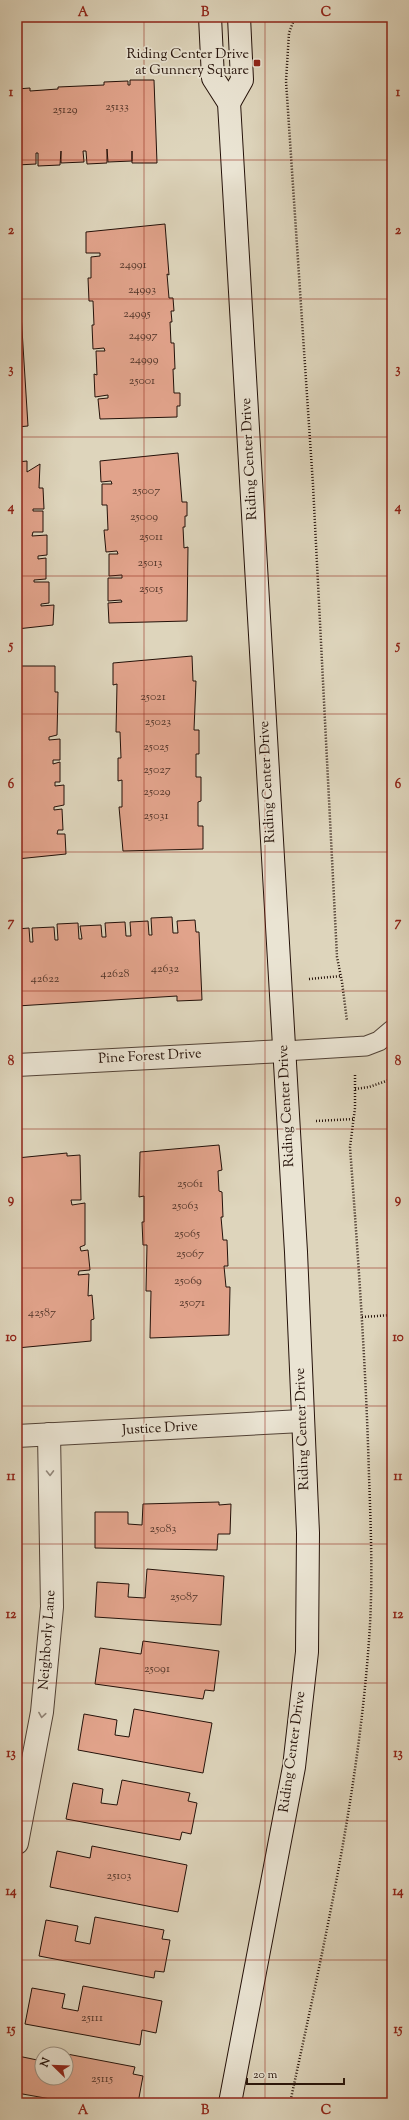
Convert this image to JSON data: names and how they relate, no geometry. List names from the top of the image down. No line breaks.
{"streets":{"street":["Riding Center Drive","Pine Forest Drive","Justice Drive","Neighborly Lane"]},"crossings":[["Riding Center Drive","Pine Forest Drive"],["Riding Center Drive","Justice Drive"],["Justice Drive","Neighborly Lane"]],"one_way":["Neighborly Lane"],"places":{"transit":["Riding Center Drive at Gunnery Square"]},"house_numbers":["25133","25129","24991","24993","24995","24997","24999","25001","25007","25009","25011","25013","25015","25021","25023","25025","25027","25029","25031","42632","42628","42622","25061","25063","25065","25067","25069","25071","42587","25083","25087","25091","25103","25111","25115"],"scale_bar":"20 m","north":"top left","grid":{"columns":["A","B","C"],"rows":["1","2","3","4","5","6","7","8","9","10","11","12","13","14","15"]}}
